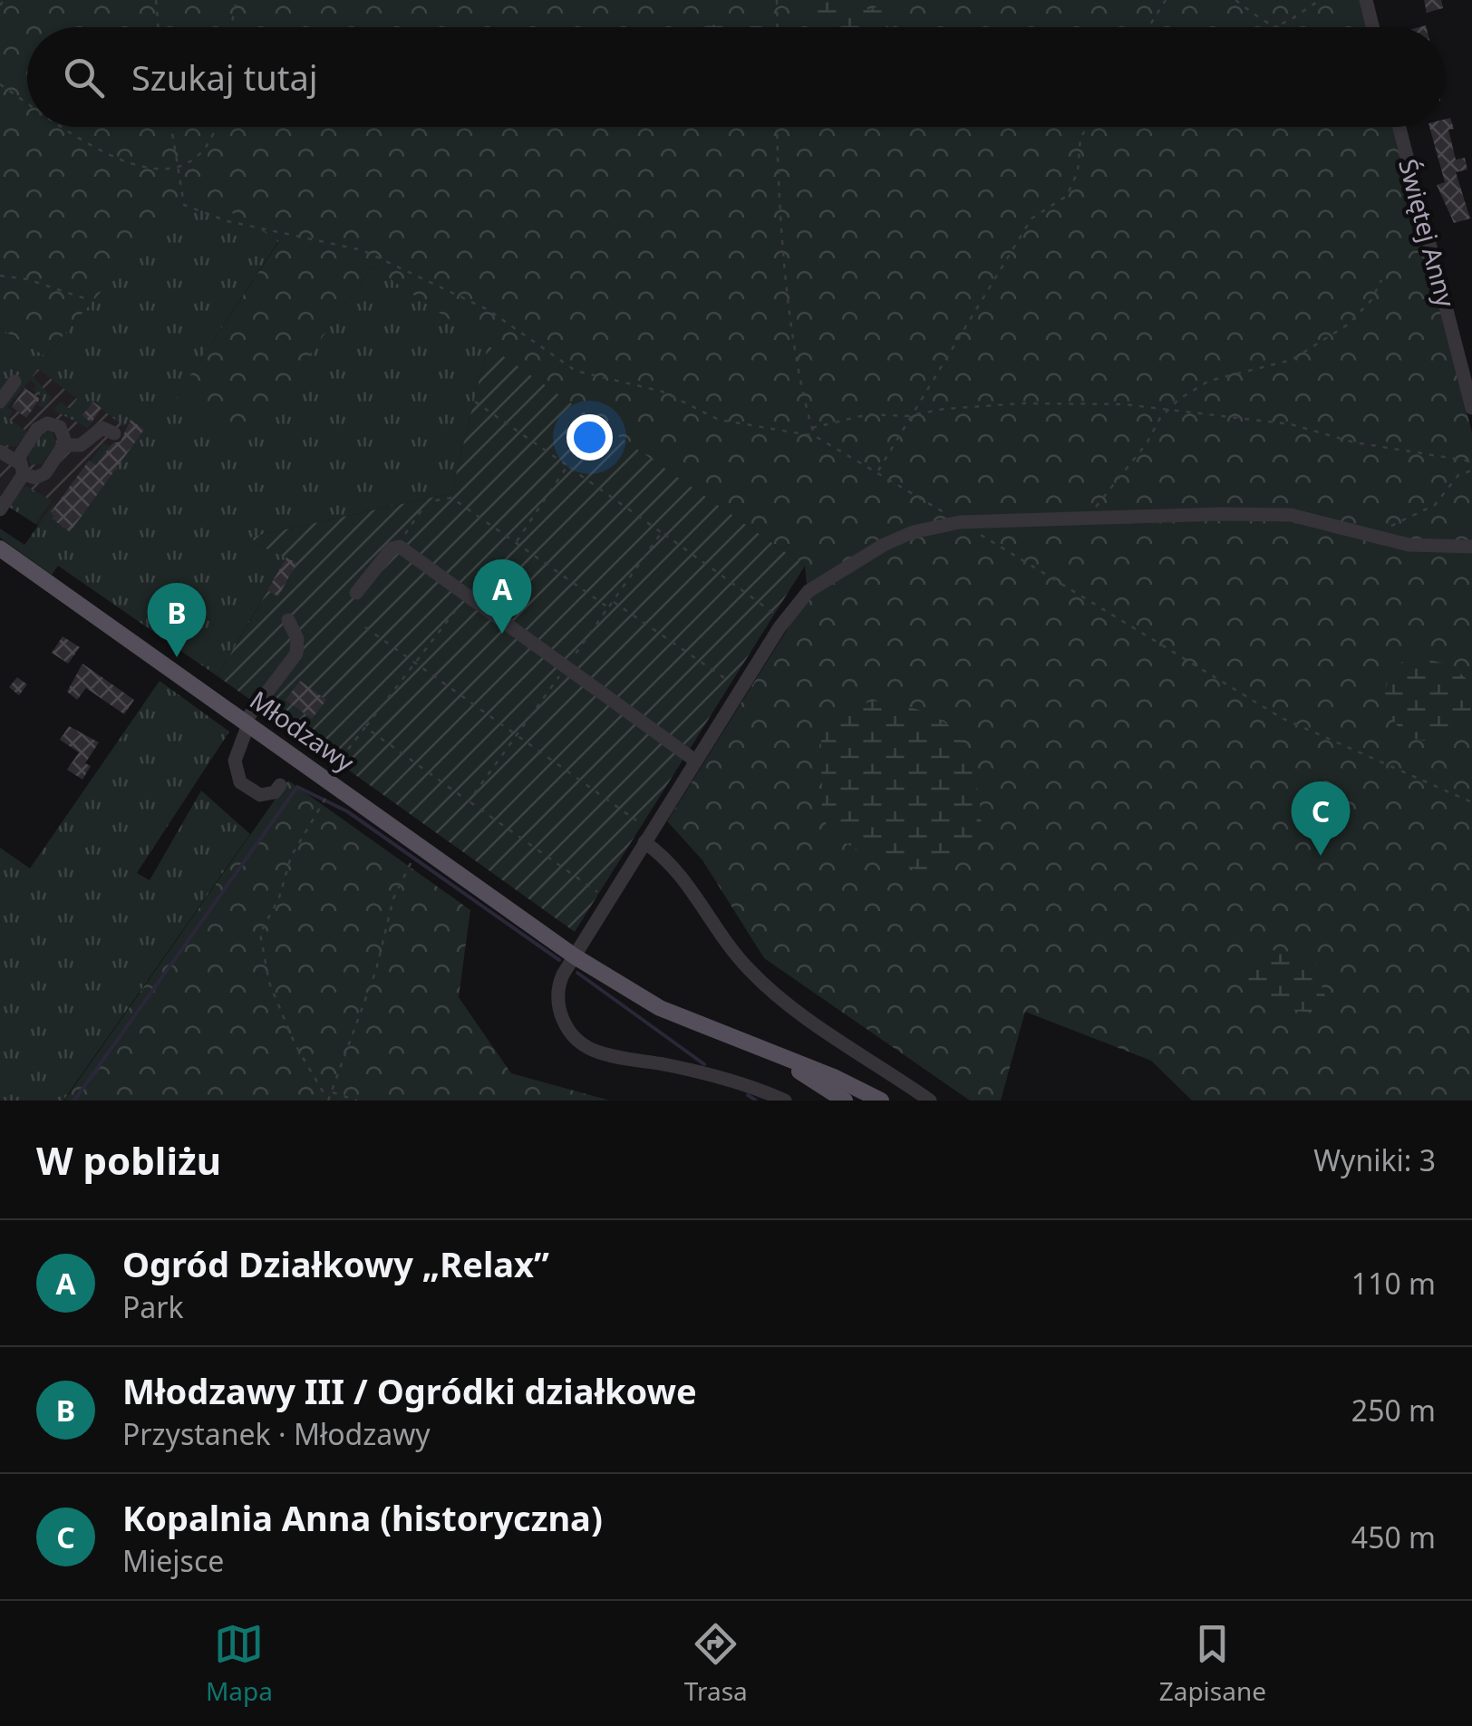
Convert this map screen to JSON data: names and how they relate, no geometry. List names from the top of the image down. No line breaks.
{"streets":{"main road":["Młodzawy"],"street":["Świętej Anny"]},"page":{"search":"Szukaj tutaj","pins":["A","B","C"],"heading":["W pobliżu","Wyniki: 3"],"list":[{"mark":"A","name":"Ogród Działkowy „Relax”","note":"Park","value":"110 m"},{"mark":"B","name":"Młodzawy III / Ogródki działkowe","note":"Przystanek · Młodzawy","value":"250 m"},{"mark":"C","name":"Kopalnia Anna (historyczna)","note":"Miejsce","value":"450 m"}],"nav":["Mapa","Trasa","Zapisane"]}}
